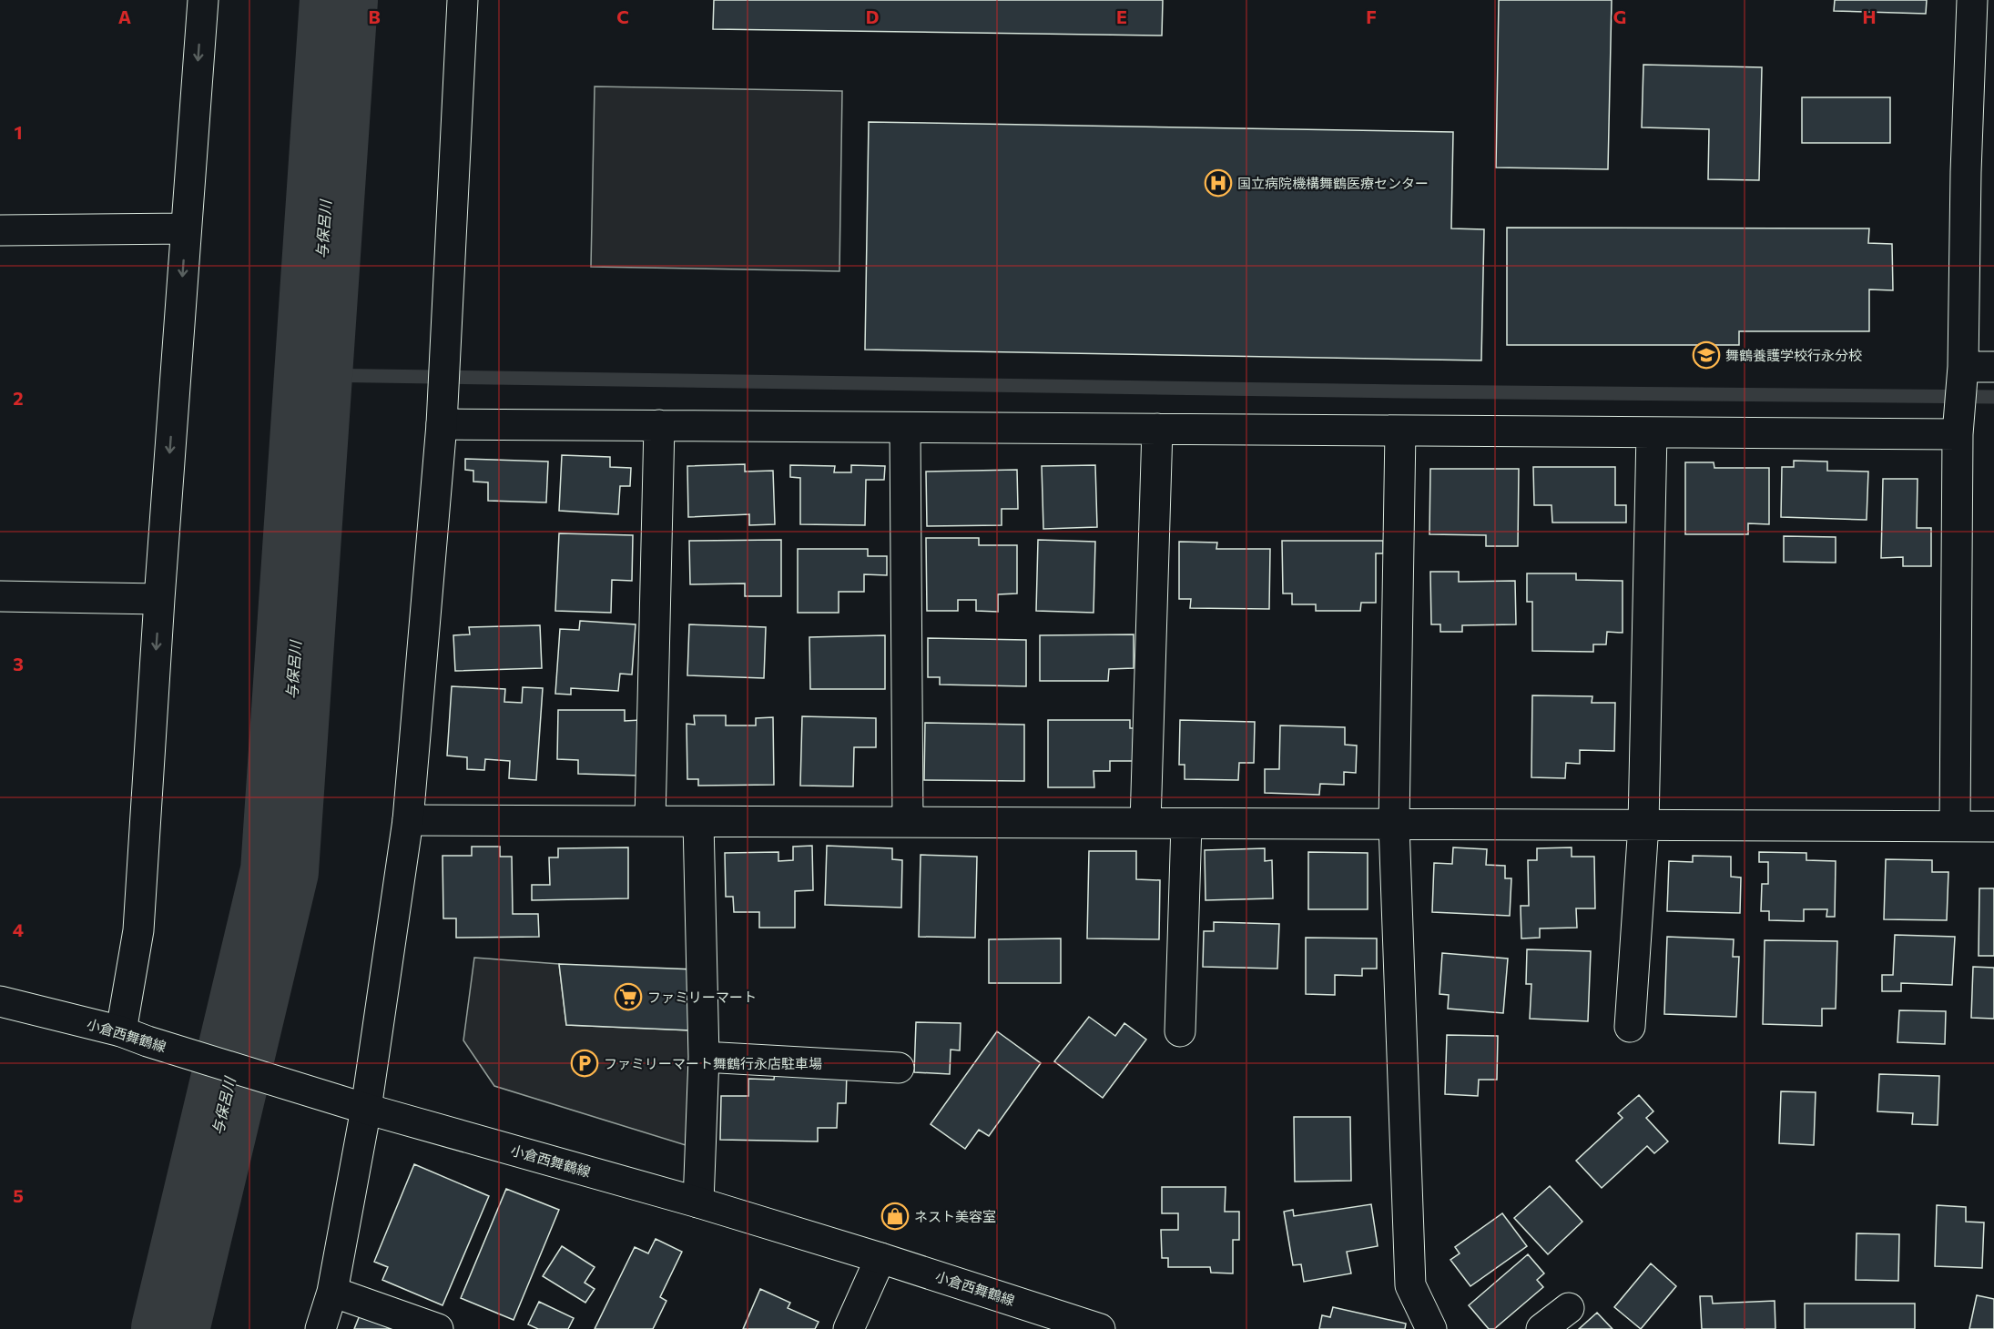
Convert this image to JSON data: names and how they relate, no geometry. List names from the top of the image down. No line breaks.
{"streets":{"street":["小倉西舞鶴線"]},"water":["与保呂川"],"places":{"hospital":["国立病院機構舞鶴医療センター"],"school or university":["舞鶴養護学校行永分校"],"supermarket":["ファミリーマート"],"parking":["ファミリーマート舞鶴行永店駐車場"],"shop":["ネスト美容室"]},"grid":{"columns":["A","B","C","D","E","F","G","H"],"rows":["1","2","3","4","5"]}}
